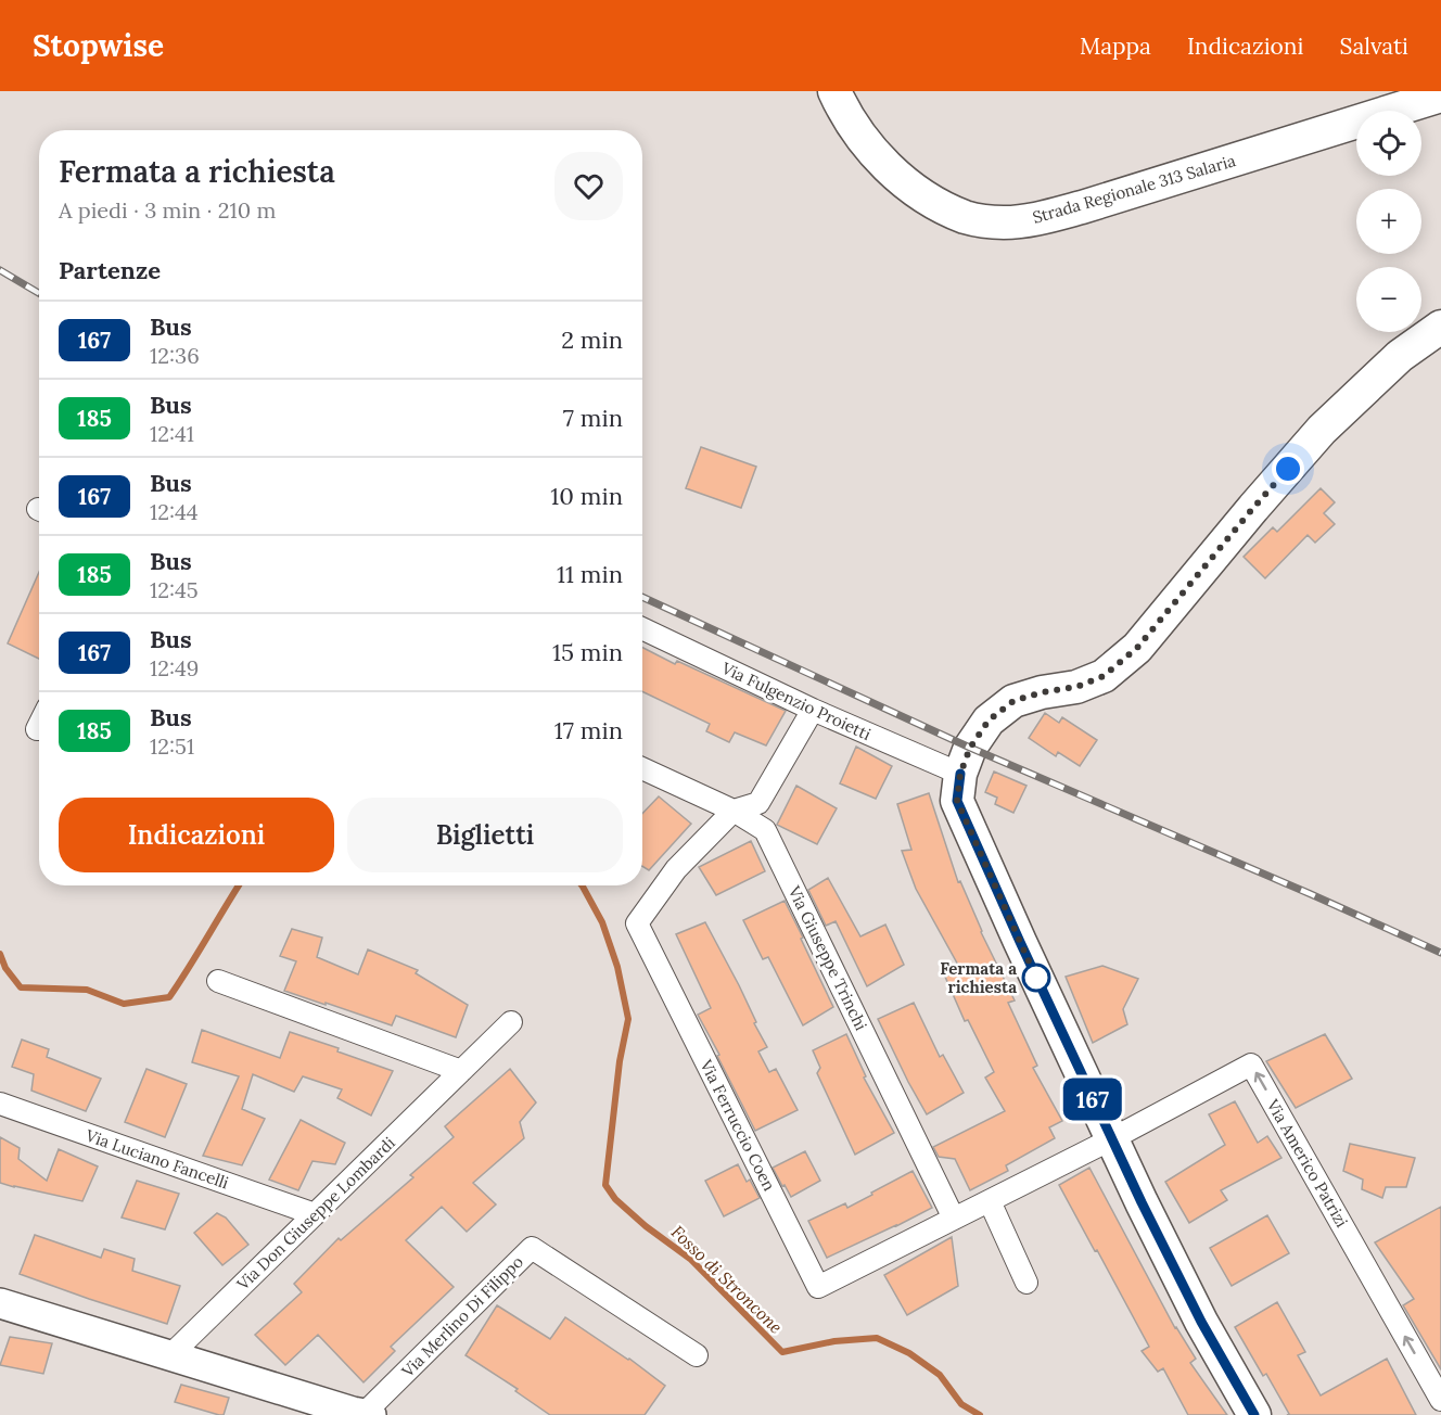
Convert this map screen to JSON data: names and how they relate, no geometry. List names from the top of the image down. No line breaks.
{"streets":{"main road":["Strada Regionale 313 Salaria","Via Merlino Di Filippo"],"street":["Via Fulgenzio Proietti","Via Giuseppe Trinchi","Via Ferruccio Coen","Via Luciano Fancelli","Via Americo Patrizi","Via Don Giuseppe Lombardi"]},"crossings":[["Via Fulgenzio Proietti","Via Ferruccio Coen"],["Via Giuseppe Trinchi","Via Ferruccio Coen"],["Via Ferruccio Coen","Via Americo Patrizi"],["Via Luciano Fancelli","Via Don Giuseppe Lombardi"],["Via Don Giuseppe Lombardi","Via Merlino Di Filippo"]],"water":["Fosso di Stroncone"],"places":["Fermata a richiesta"],"lines":["bus line 167"],"page":{"header":"Stopwise","nav":["Mappa","Indicazioni","Salvati"],"on_map":"167","map_buttons":["+","−"],"heading":[["Fermata a richiesta","A piedi · 3 min · 210 m"],"Partenze"],"list":[{"mark":"167","name":"Bus","note":"12:36","value":"2 min"},{"mark":"185","name":"Bus","note":"12:41","value":"7 min"},{"mark":"167","name":"Bus","note":"12:44","value":"10 min"},{"mark":"185","name":"Bus","note":"12:45","value":"11 min"},{"mark":"167","name":"Bus","note":"12:49","value":"15 min"},{"mark":"185","name":"Bus","note":"12:51","value":"17 min"}],"buttons":["Indicazioni","Biglietti"]}}
